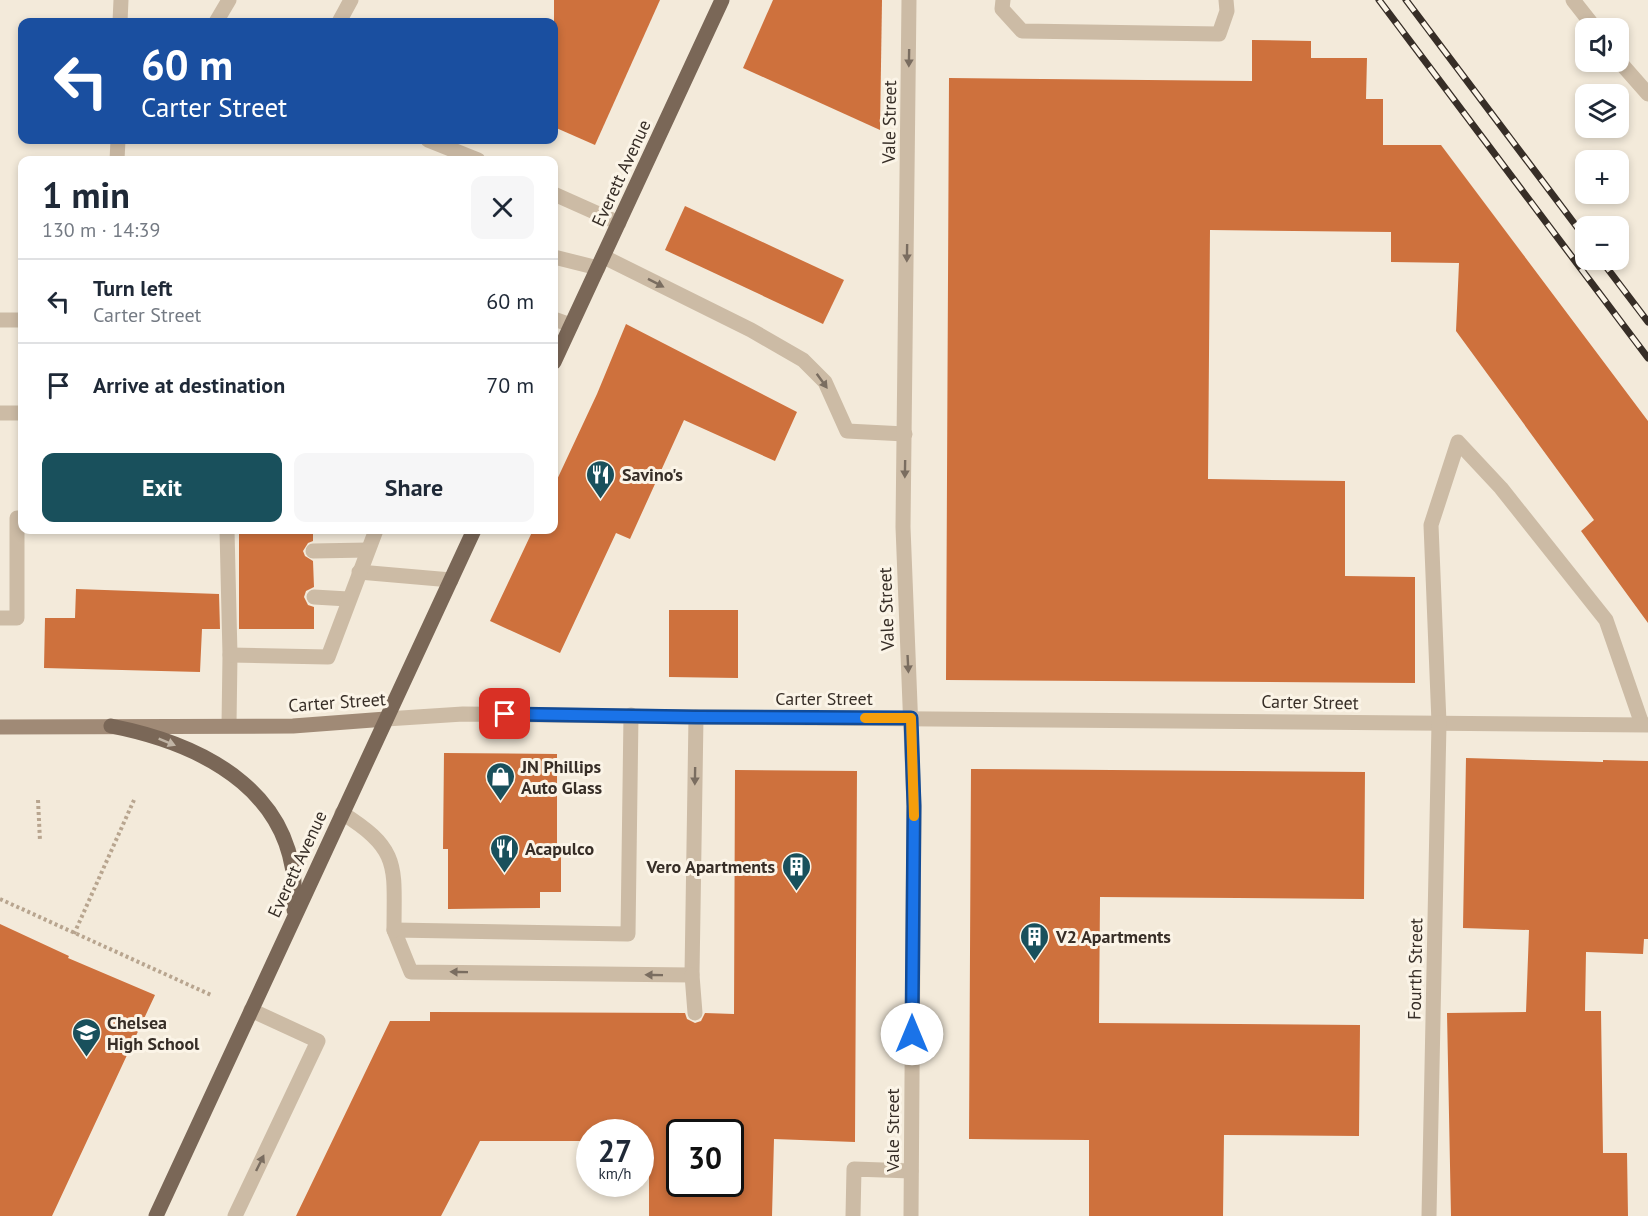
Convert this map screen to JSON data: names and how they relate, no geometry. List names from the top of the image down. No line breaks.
{"streets":{"main road":["Everett Avenue"],"street":["Vale Street","Carter Street","Fourth Street"]},"crossings":[["Vale Street","Carter Street"],["Everett Avenue","Carter Street"],["Carter Street","Fourth Street"]],"one_way":["Vale Street"],"places":{"restaurant":["Savino's","Acapulco"],"shop":["JN Phillips Auto Glass"],"building":["Vero Apartments","V2 Apartments"],"school or university":["Chelsea High School"]},"page":{"map_buttons":["+","−"],"turn":["60 m","Carter Street"],"heading":["1 min","130 m · 14:39"],"list":[{"name":"Turn left","note":"Carter Street","value":"60 m"},{"name":"Arrive at destination","value":"70 m"}],"buttons":["Exit","Share"],"speed":"27 km/h","limit":"30"}}
